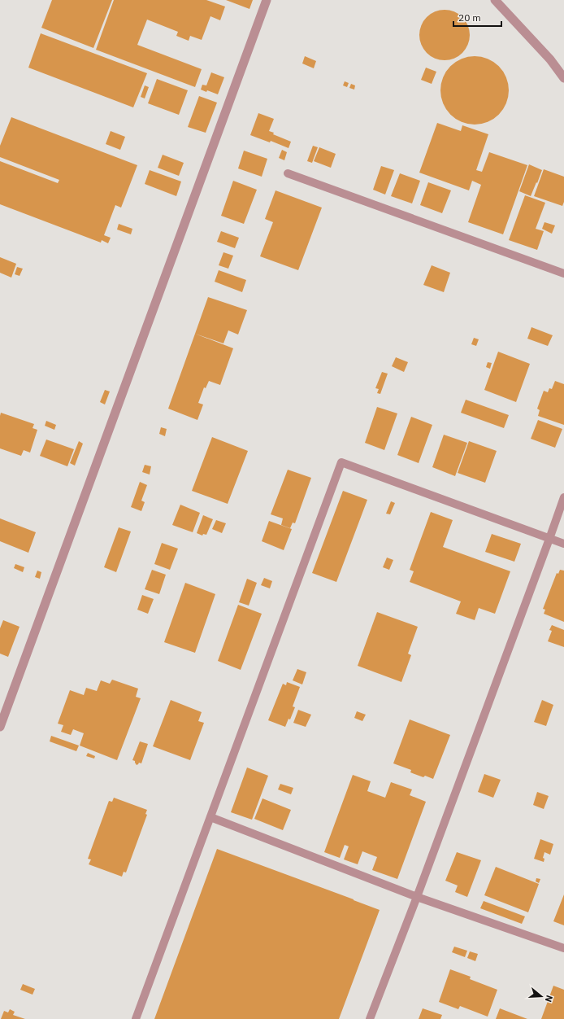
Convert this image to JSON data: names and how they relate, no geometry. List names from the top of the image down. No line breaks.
{"scale_bar":"20 m","north":"right"}
